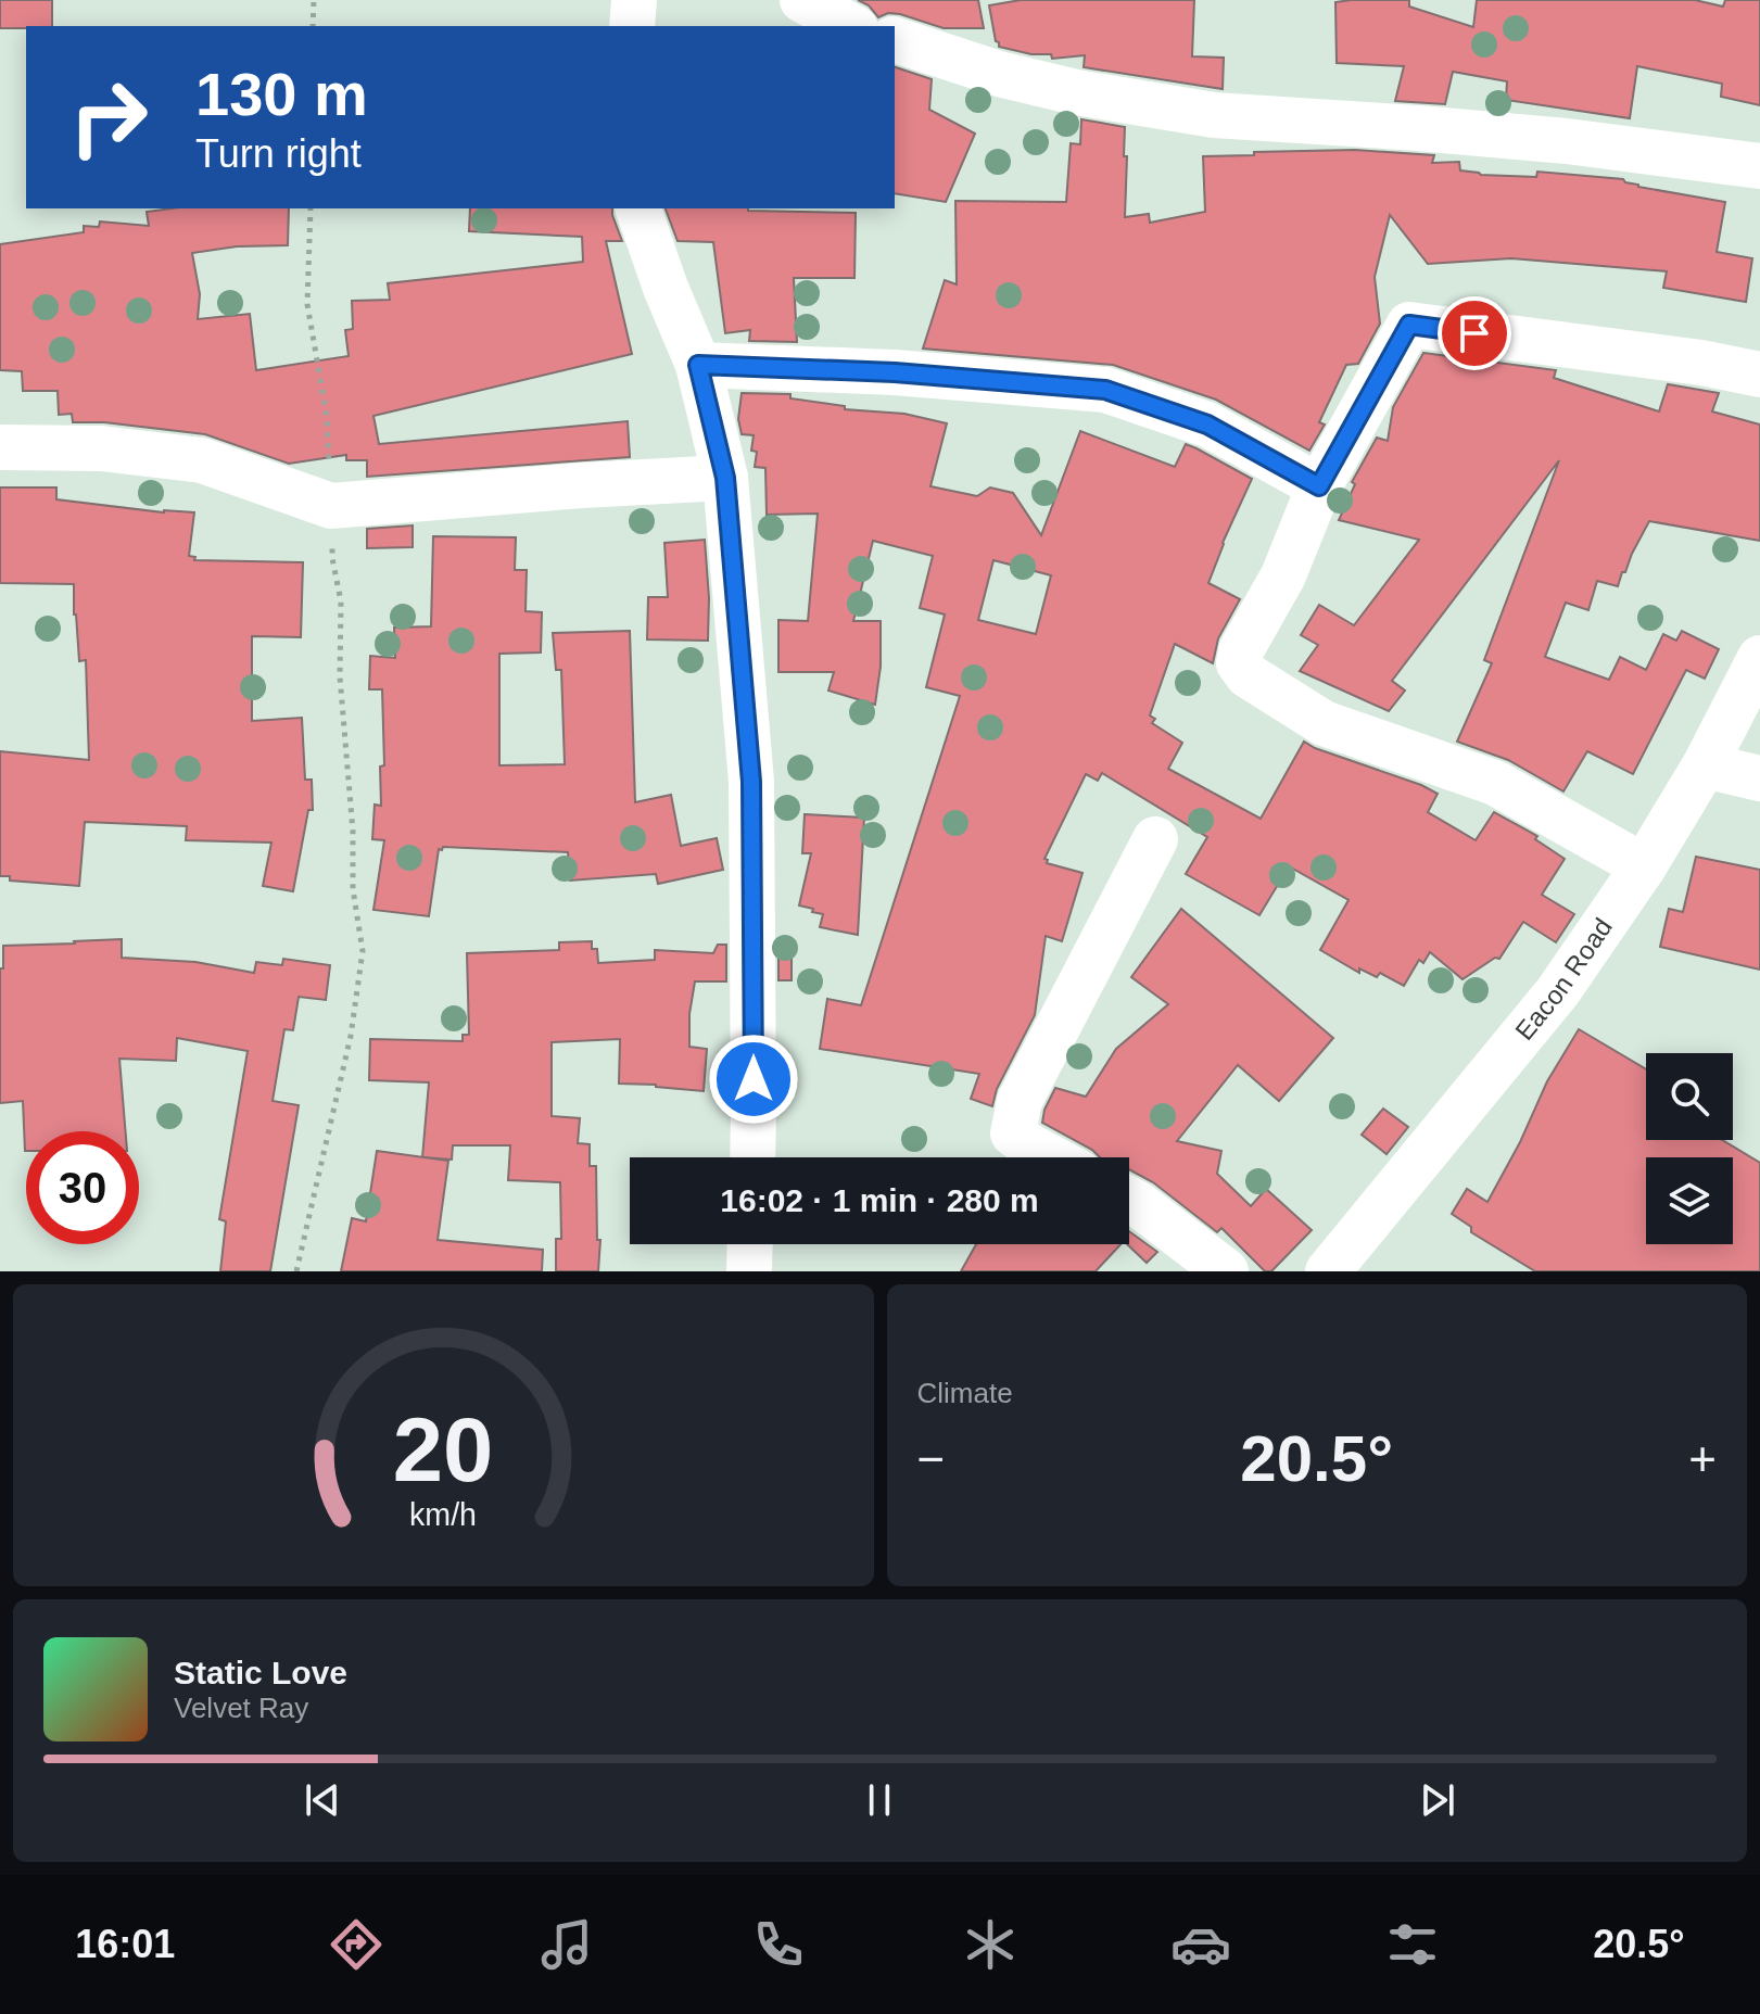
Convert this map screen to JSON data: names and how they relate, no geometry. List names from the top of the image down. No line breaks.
{"streets":{"street":["Eacon Road"]},"page":{"turn":["130 m","Turn right"],"limit":"30","trip":"16:02 · 1 min · 280 m","tile":"Climate","heat":["−","20.5°","+"],"song":["Static Love","Velvet Ray"],"tabs":["16:01","20.5°"],"gauge":["20","km/h"]}}
